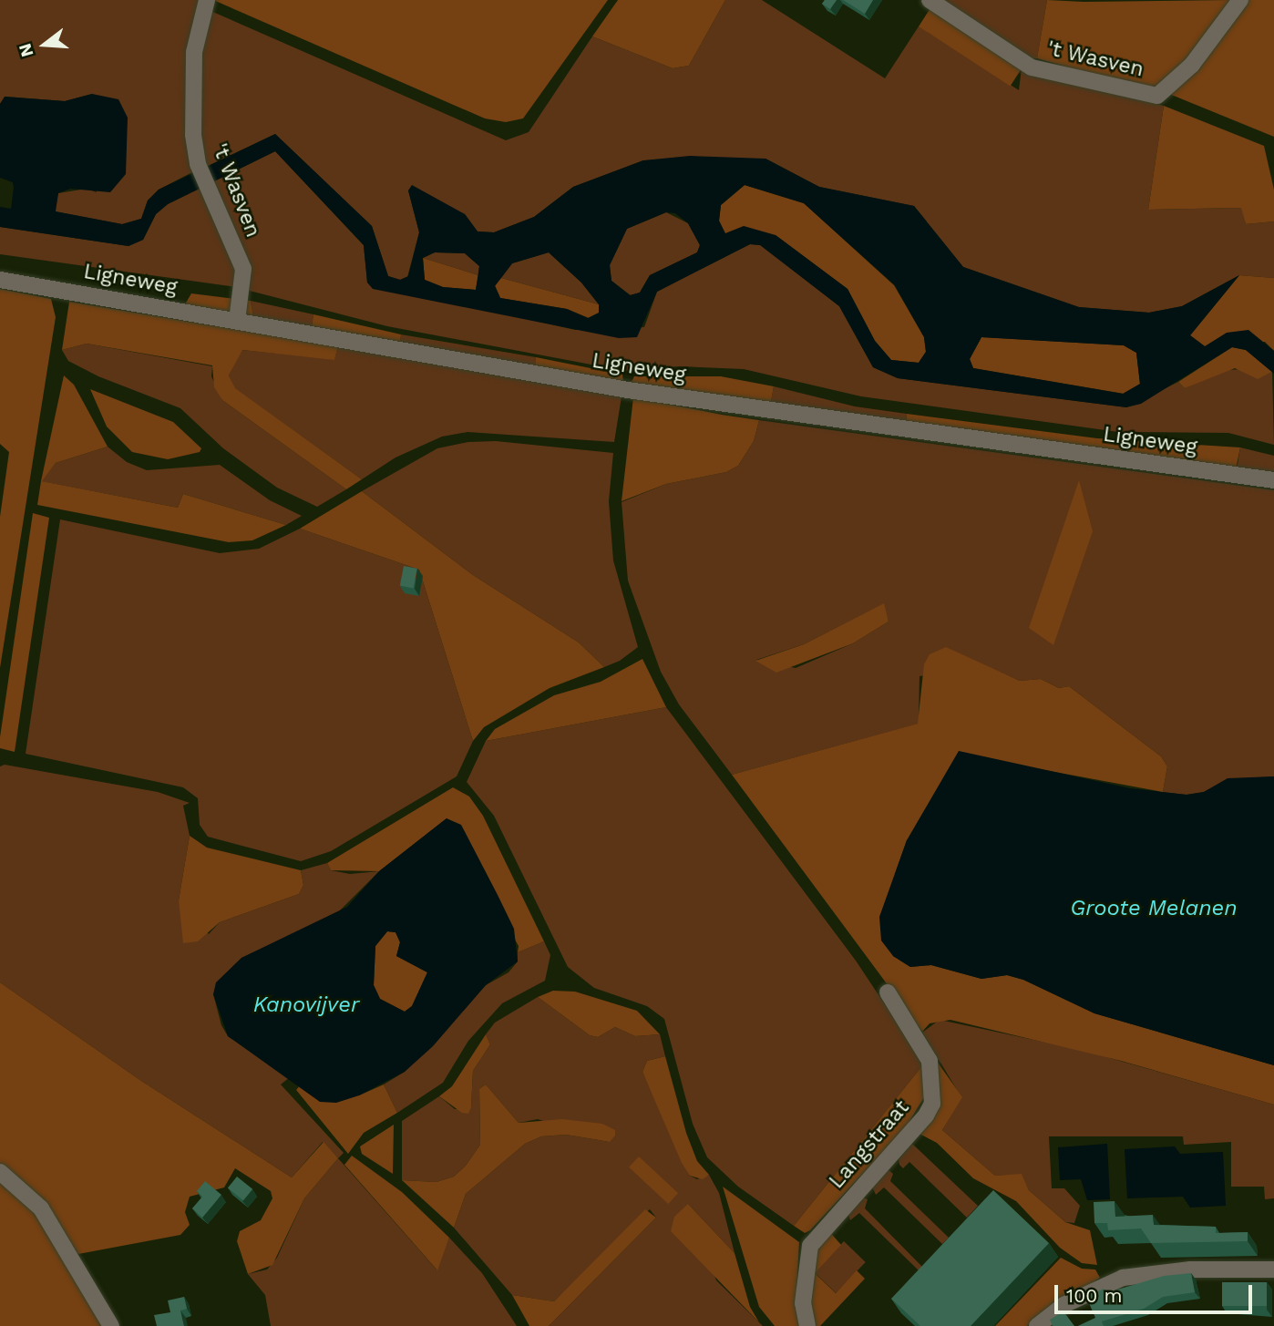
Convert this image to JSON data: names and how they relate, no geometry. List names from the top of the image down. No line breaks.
{"streets":{"street":["'t Wasven","Ligneweg","Langstraat"]},"crossings":[["'t Wasven","Ligneweg"]],"water":["Groote Melanen","Kanovijver"],"scale_bar":"100 m","north":"left"}
